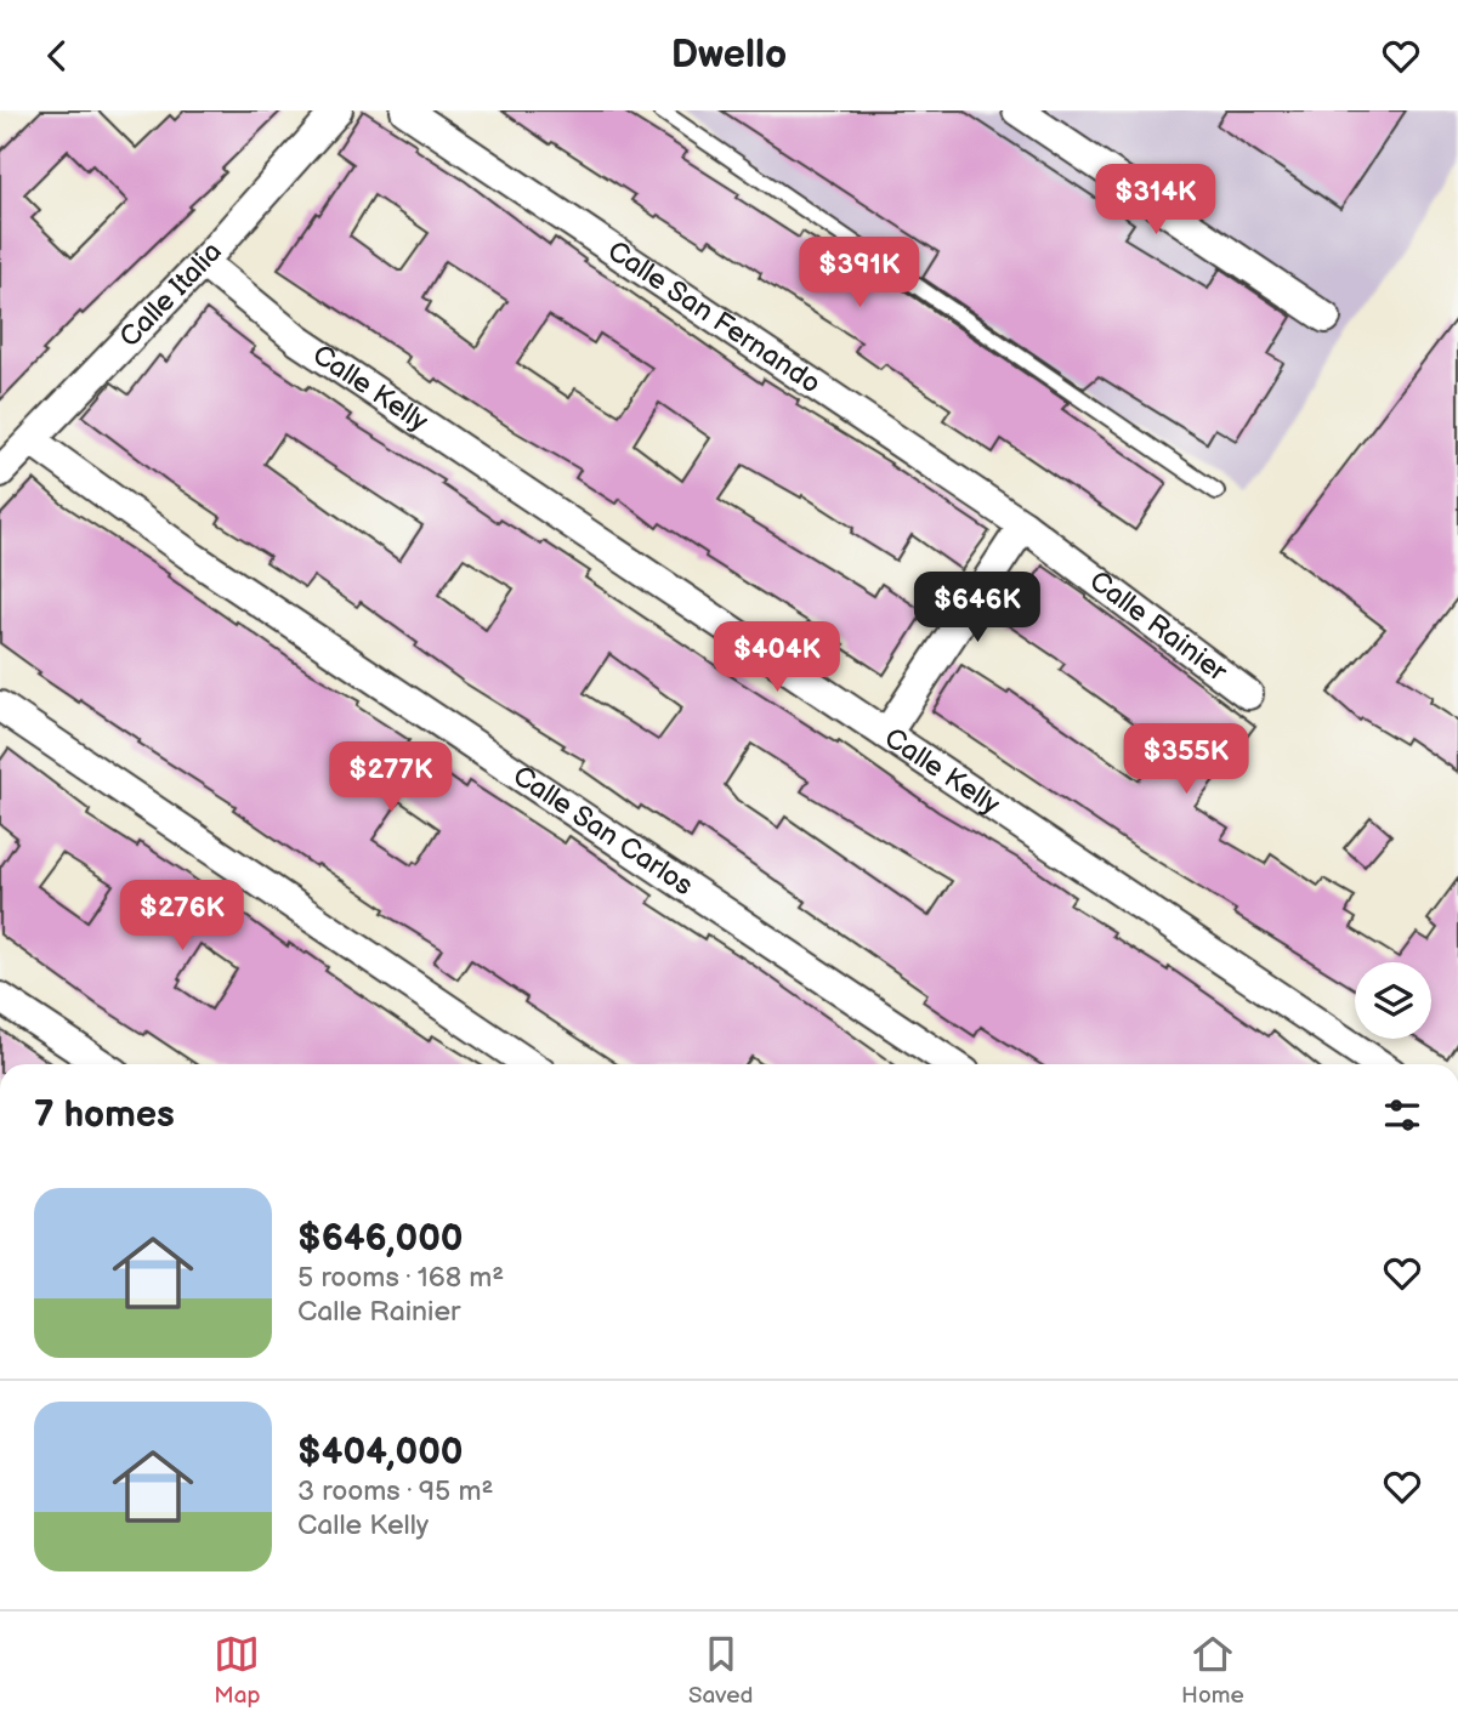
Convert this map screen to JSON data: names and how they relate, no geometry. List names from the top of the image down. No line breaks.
{"streets":{"street":["Calle Italia","Calle San Fernando","Calle Kelly","Calle Rainier","Calle San Carlos"]},"crossings":[["Calle Italia","Calle Kelly"],["Calle Italia","Calle San Carlos"],["Calle San Fernando","Calle Rainier"]],"page":{"header":"Dwello","price":["$314K","$391K","$646K","$404K","$355K","$277K","$276K"],"heading":"7 homes","list":[{"name":"$646,000","note":"5 rooms · 168 m² · Calle Rainier"},{"name":"$404,000","note":"3 rooms · 95 m² · Calle Kelly"}],"tabs":["Map","Saved","Home"]}}
